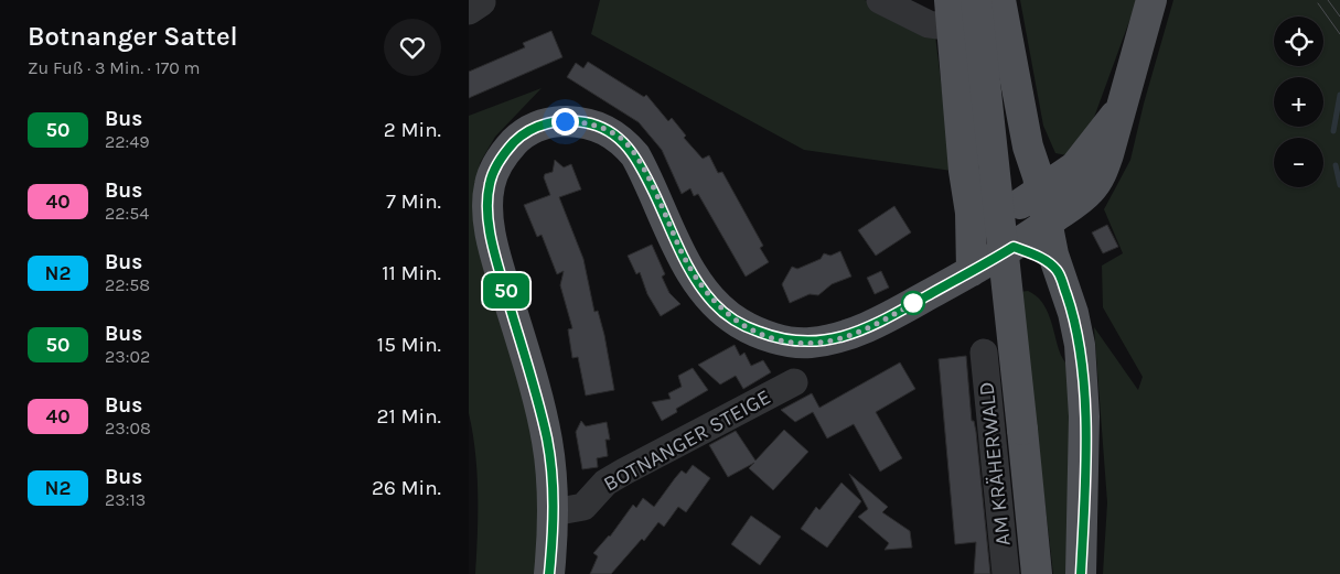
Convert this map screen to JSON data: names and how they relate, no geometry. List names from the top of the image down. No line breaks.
{"streets":{"main road":["AM KRÄHERWALD"],"street":["BOTNANGER STEIGE"]},"lines":["bus line 50"],"page":{"heading":["Botnanger Sattel","Zu Fuß · 3 Min. · 170 m"],"on_map":"50","map_buttons":["+","−"],"list":[{"mark":"50","name":"Bus","note":"22:49","value":"2 Min."},{"mark":"40","name":"Bus","note":"22:54","value":"7 Min."},{"mark":"N2","name":"Bus","note":"22:58","value":"11 Min."},{"mark":"50","name":"Bus","note":"23:02","value":"15 Min."},{"mark":"40","name":"Bus","note":"23:08","value":"21 Min."},{"mark":"N2","name":"Bus","note":"23:13","value":"26 Min."}]}}
